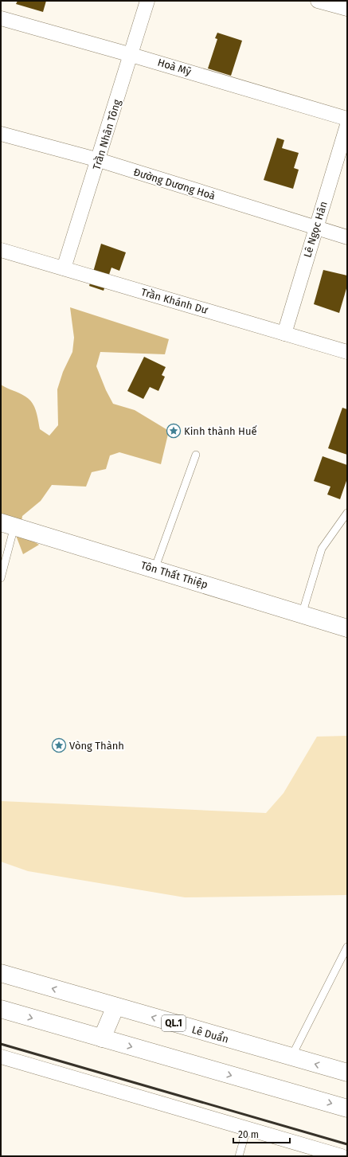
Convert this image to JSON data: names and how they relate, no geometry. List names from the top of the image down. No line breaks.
{"streets":{"main road":["Tôn Thất Thiệp","QL.1","Lê Duẩn"],"street":["Hoà Mỹ","Trần Nhân Tông","Đường Dương Hoà","Lê Ngọc Hân","Trần Khánh Dư"]},"crossings":[["Hoà Mỹ","Trần Nhân Tông"],["Trần Nhân Tông","Đường Dương Hoà"],["Trần Nhân Tông","Trần Khánh Dư"],["Đường Dương Hoà","Lê Ngọc Hân"],["Lê Ngọc Hân","Trần Khánh Dư"]],"places":{"place":["Kinh thành Huế","Vòng Thành"]},"scale_bar":"20 m"}
